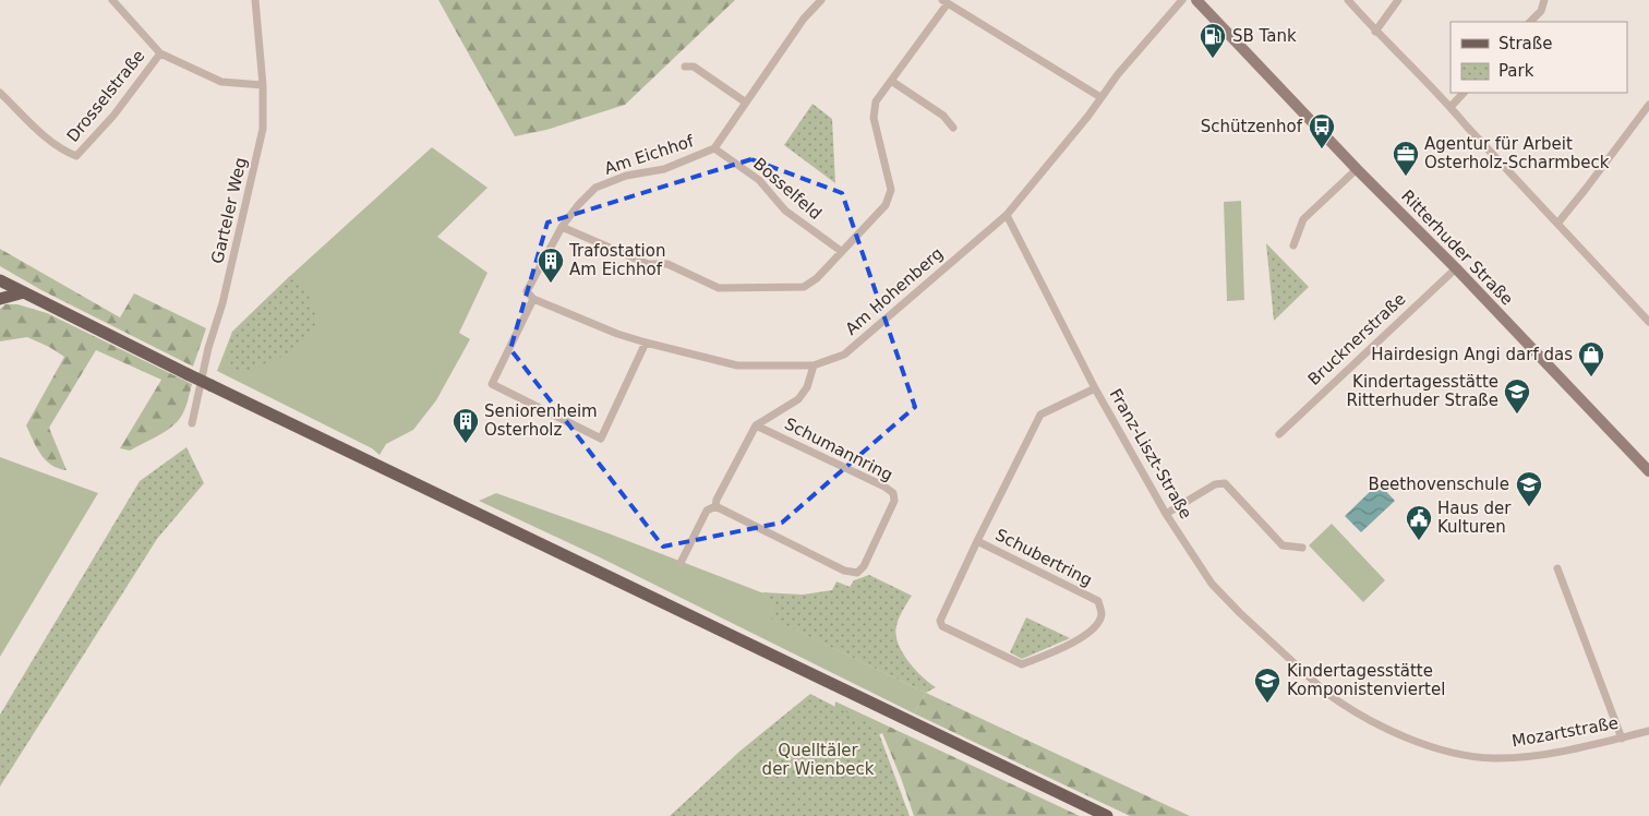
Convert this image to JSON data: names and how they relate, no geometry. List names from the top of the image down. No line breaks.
{"streets":{"street":["Drosselstraße","Am Eichhof","Bosselfeld","Garteler Weg","Ritterhuder Straße","Am Hohenberg","Brucknerstraße","Schumannring","Franz-Liszt-Straße","Schubertring","Mozartstraße"]},"crossings":[["Am Eichhof","Bosselfeld"],["Am Eichhof","Am Hohenberg"],["Ritterhuder Straße","Brucknerstraße"],["Am Hohenberg","Schumannring"],["Am Hohenberg","Franz-Liszt-Straße"],["Franz-Liszt-Straße","Schubertring"],["Franz-Liszt-Straße","Mozartstraße"]],"parks":["Quelltäler der Wienbeck"],"places":{"fuel station":["SB Tank"],"bus stop":["Schützenhof"],"office":["Agentur für Arbeit Osterholz-Scharmbeck"],"building":["Trafostation Am Eichhof","Seniorenheim Osterholz"],"shop":["Hairdesign Angi darf das"],"school or university":["Kindertagesstätte Ritterhuder Straße","Beethovenschule","Kindertagesstätte Komponistenviertel"],"public building":["Haus der Kulturen"]},"legend":["Straße","Park"]}
